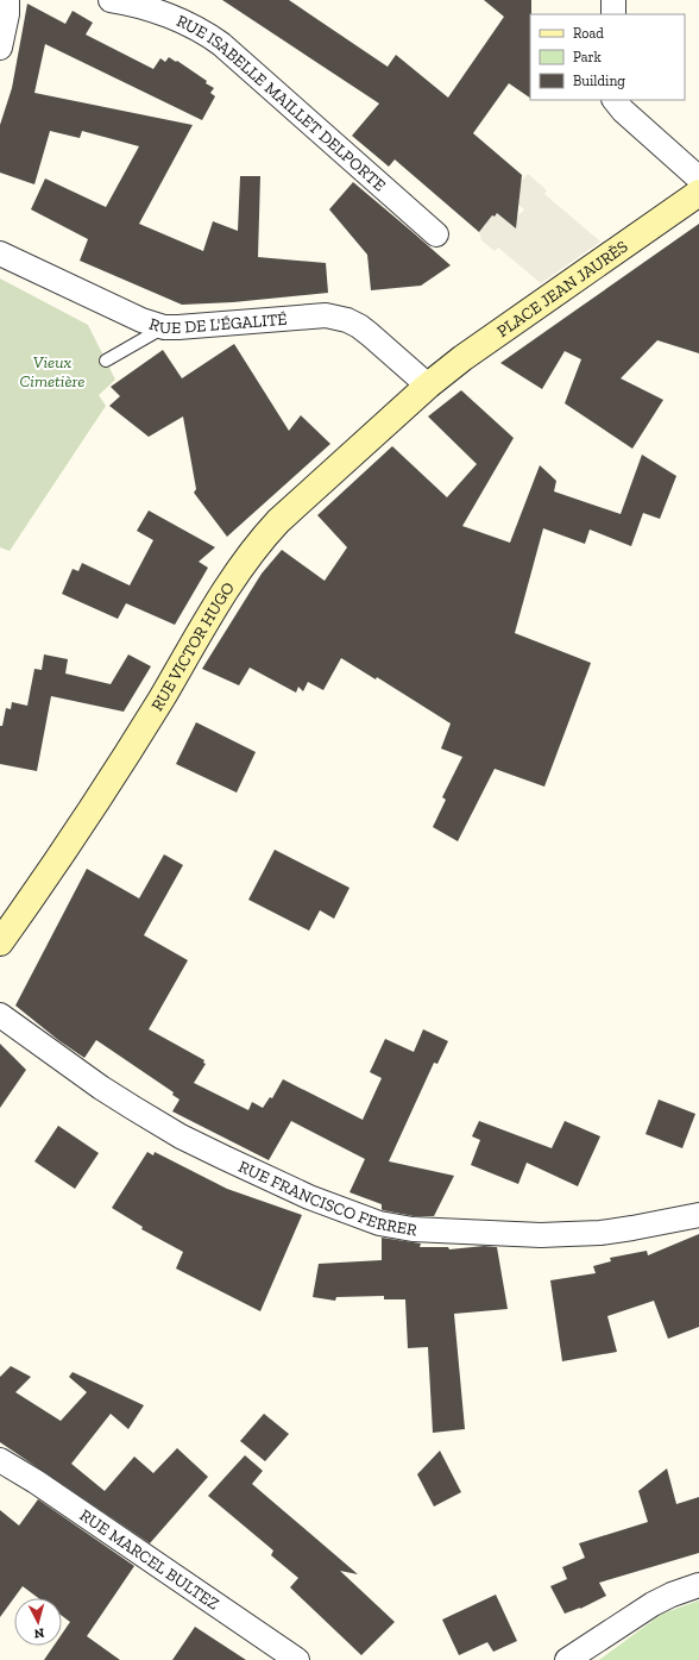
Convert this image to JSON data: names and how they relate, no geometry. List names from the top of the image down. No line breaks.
{"streets":{"street":["RUE ISABELLE MAILLET DELPORTE","PLACE JEAN JAURÈS","RUE DE L'ÉGALITÉ","RUE VICTOR HUGO","RUE FRANCISCO FERRER","RUE MARCEL BULTEZ"]},"crossings":[["PLACE JEAN JAURÈS","RUE DE L'ÉGALITÉ"],["PLACE JEAN JAURÈS","RUE VICTOR HUGO"],["RUE DE L'ÉGALITÉ","RUE VICTOR HUGO"]],"parks":["Vieux Cimetière"],"legend":["Road","Park","Building"],"north":"bottom"}
